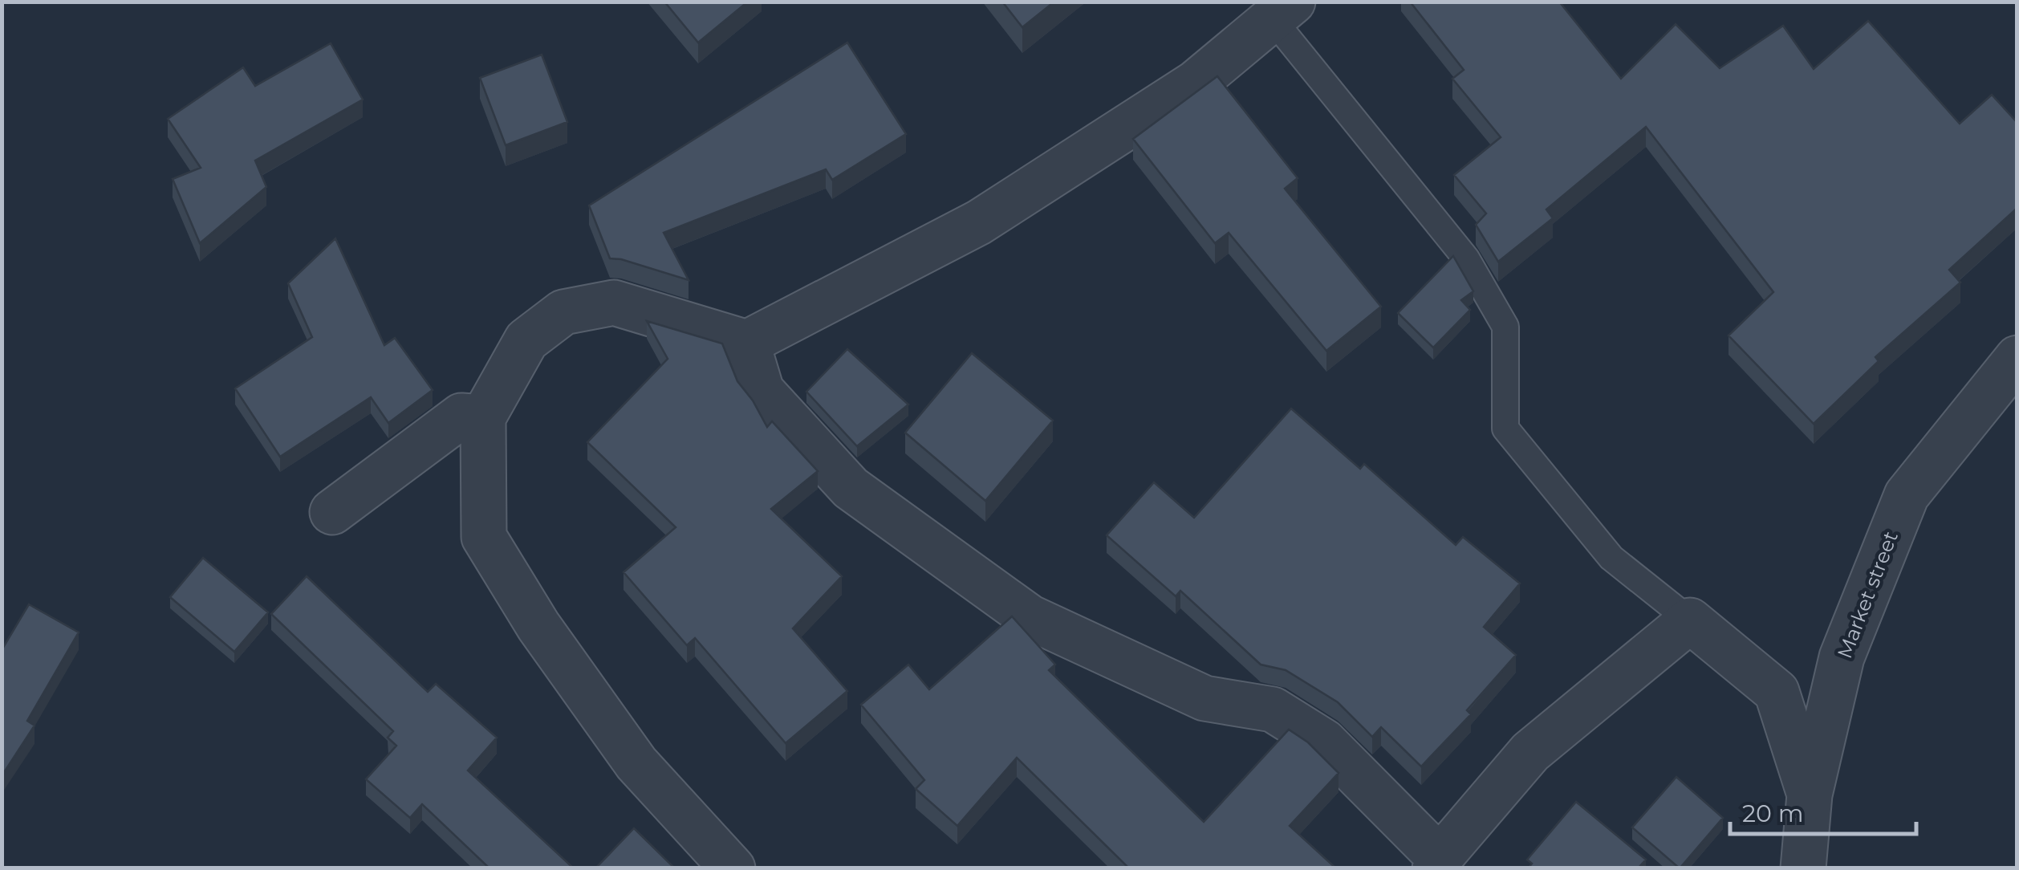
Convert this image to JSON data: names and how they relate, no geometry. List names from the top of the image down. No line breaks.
{"streets":{"street":["Market street"]},"scale_bar":"20 m"}
